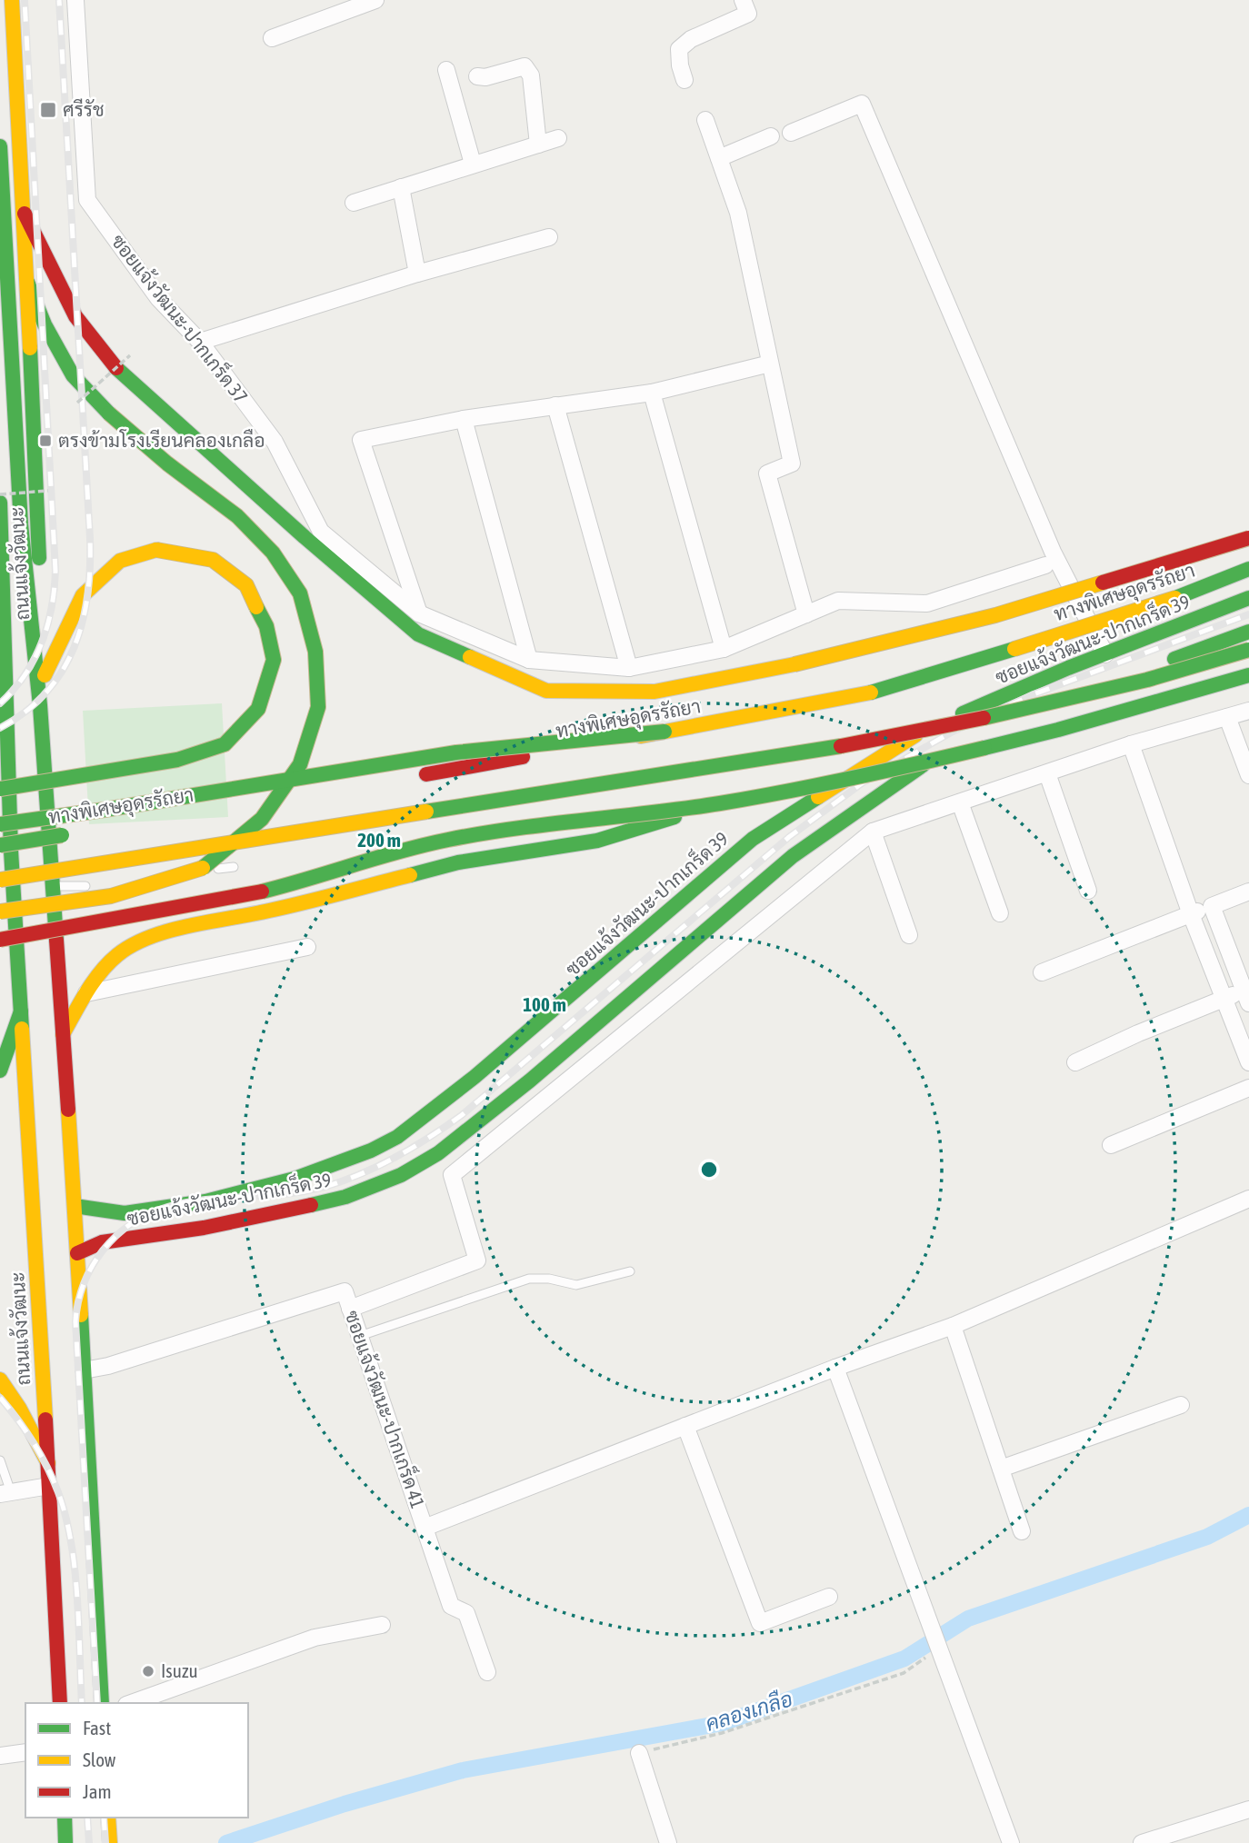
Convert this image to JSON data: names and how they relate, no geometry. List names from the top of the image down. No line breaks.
{"streets":{"main road":["ถนนแจ้งวัฒนะ","ทางพิเศษอุดรรัถยา","ซอยแจ้งวัฒนะ-ปากเกร็ด 39"],"street":["ซอยแจ้งวัฒนะ-ปากเกร็ด 37","ซอยแจ้งวัฒนะ-ปากเกร็ด 41"]},"crossings":[["ถนนแจ้งวัฒนะ","ทางพิเศษอุดรรัถยา"],["ถนนแจ้งวัฒนะ","ซอยแจ้งวัฒนะ-ปากเกร็ด 39"],["ถนนแจ้งวัฒนะ","ซอยแจ้งวัฒนะ-ปากเกร็ด 41"]],"water":["คลองเกลือ"],"places":{"transit":["ศรีรัช","ตรงข้ามโรงเรียนคลองเกลือ"],"other":["Isuzu"]},"legend":["Fast","Slow","Jam"],"rings":["200 m","100 m"]}
